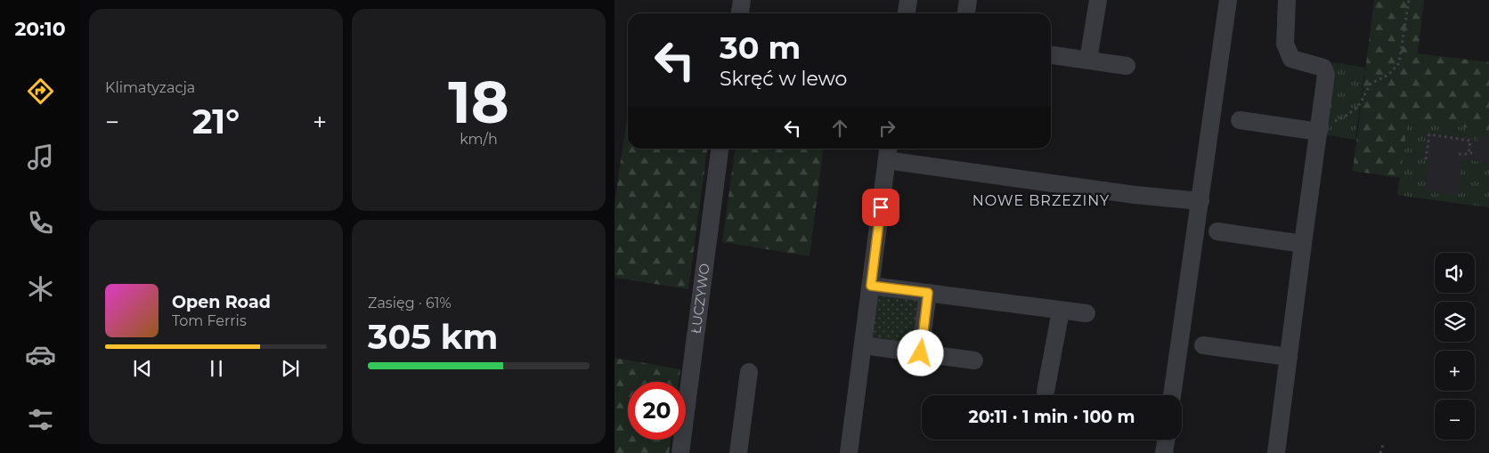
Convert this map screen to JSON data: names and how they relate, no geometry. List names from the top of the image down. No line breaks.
{"streets":{"street":["ŁUCZYWO"]},"districts":["NOWE BRZEZINY"],"page":{"tabs":"20:10","tile":["Klimatyzacja",["18","km/h"],["Zasięg · 61%","305 km"]],"turn":["30 m","Skręć w lewo"],"heat":["−","21°","+"],"map_buttons":["+","−"],"song":["Open Road","Tom Ferris"],"limit":"20","trip":"20:11 · 1 min · 100 m"}}
